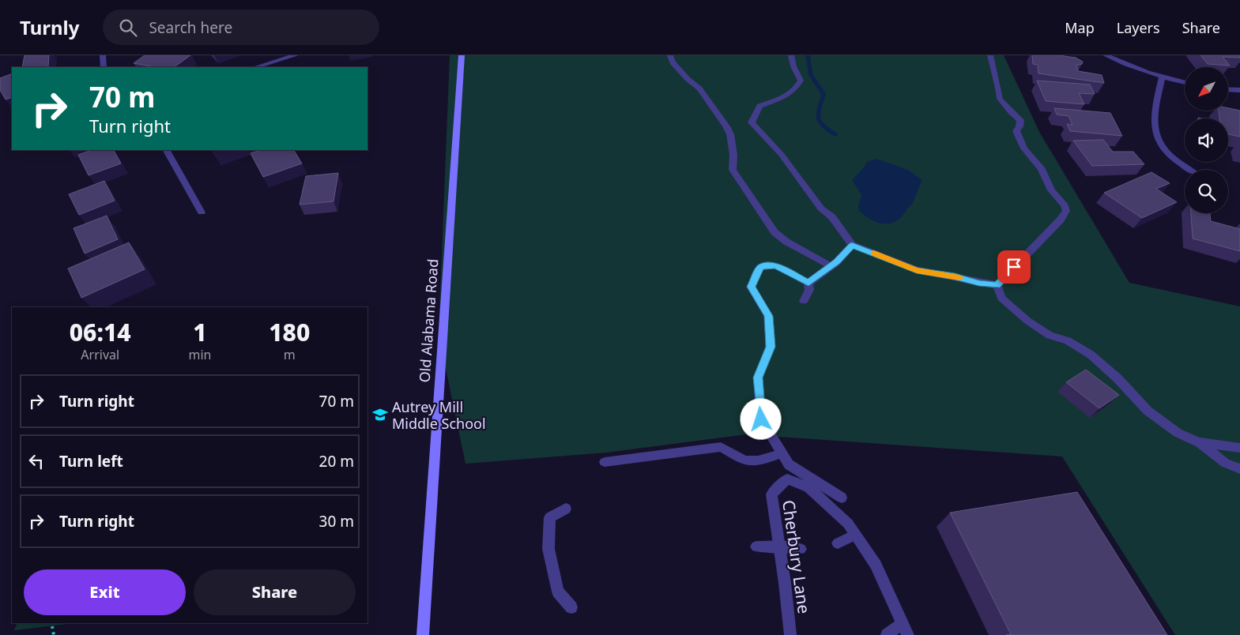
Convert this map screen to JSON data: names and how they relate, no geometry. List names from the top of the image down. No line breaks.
{"streets":{"main road":["Old Alabama Road"],"street":["Cherbury Lane"]},"places":{"school or university":["Autrey Mill Middle School"]},"north":"bottom left","page":{"header":"Turnly","search":"Search here","nav":["Map","Layers","Share"],"turn":["70 m","Turn right"],"eta":["06:14","Arrival","1","min","180","m"],"list":[{"name":"Turn right","value":"70 m"},{"name":"Turn left","value":"20 m"},{"name":"Turn right","value":"30 m"}],"buttons":["Exit","Share"]}}
